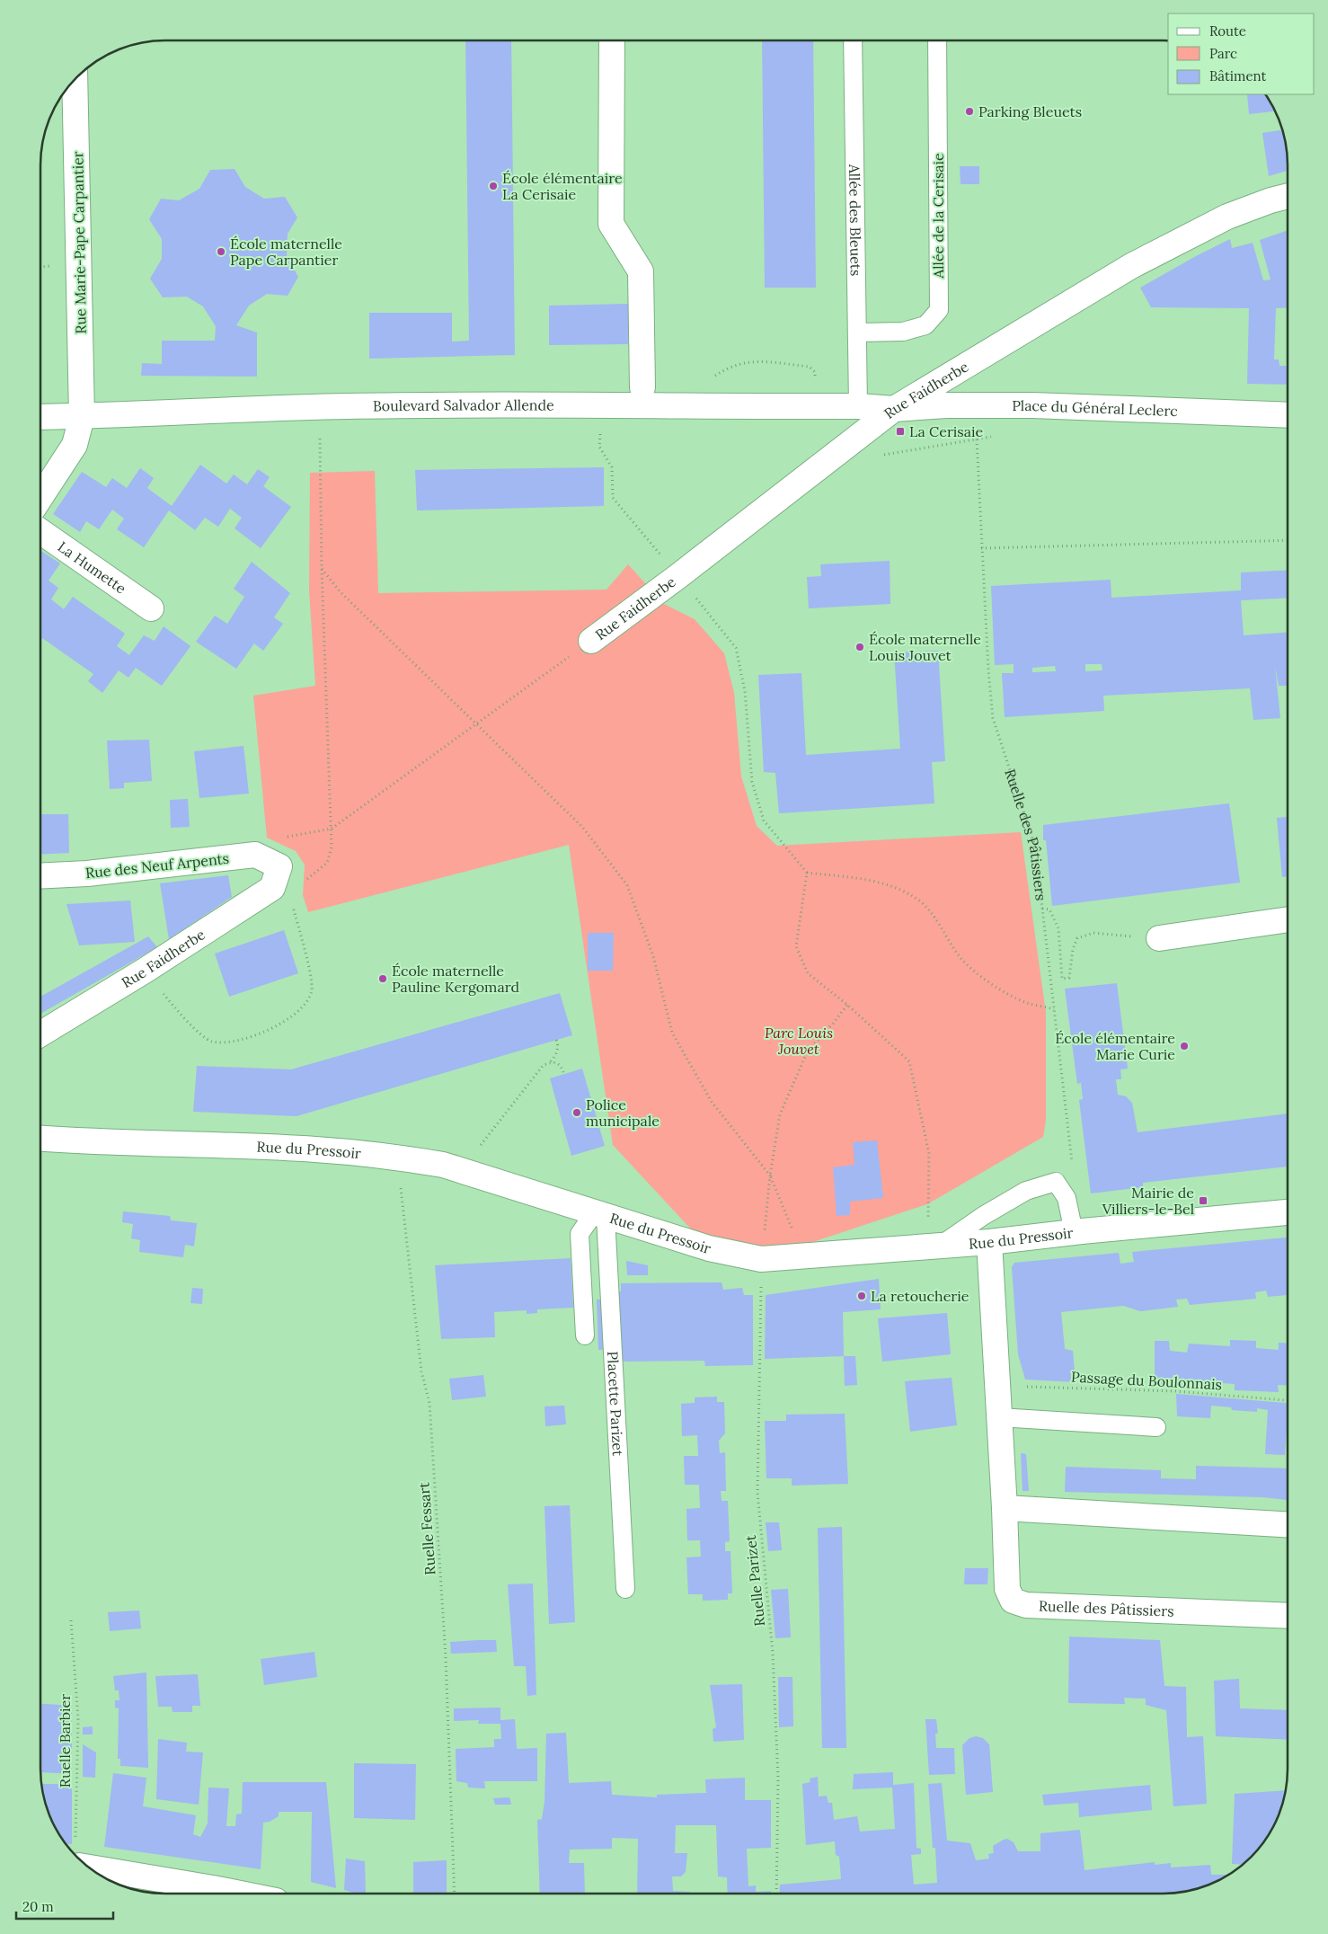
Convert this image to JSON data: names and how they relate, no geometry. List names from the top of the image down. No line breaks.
{"streets":{"street":["Rue Marie-Pape Carpantier","Rue Faidherbe","Boulevard Salvador Allende","Place du Général Leclerc","La Humette","Ruelle des Pâtissiers","Rue des Neuf Arpents","Rue du Pressoir"],"lane":["Allée de la Cerisaie","Allée des Bleuets","Placette Parizet"],"path":["Passage du Boulonnais","Ruelle Fessart","Ruelle Parizet","Ruelle Barbier"]},"crossings":[["Allée de la Cerisaie","Allée des Bleuets"],["Allée des Bleuets","Boulevard Salvador Allende"],["Rue Marie-Pape Carpantier","Boulevard Salvador Allende"],["Rue Faidherbe","Boulevard Salvador Allende"],["Rue Faidherbe","Place du Général Leclerc"],["Rue Faidherbe","Rue des Neuf Arpents"],["Boulevard Salvador Allende","Place du Général Leclerc"],["Ruelle des Pâtissiers","Rue du Pressoir"],["Ruelle des Pâtissiers","Passage du Boulonnais"],["Rue du Pressoir","Placette Parizet"],["Rue du Pressoir","Ruelle Fessart"],["Rue du Pressoir","Ruelle Parizet"]],"parks":["Parc Louis Jouvet"],"places":{"other":["Parking Bleuets","École élémentaire La Cerisaie","École maternelle Pape Carpantier","École maternelle Louis Jouvet","École maternelle Pauline Kergomard","École élémentaire Marie Curie","Police municipale","La retoucherie"],"transit":["La Cerisaie","Mairie de Villiers-le-Bel"]},"legend":["Route","Parc","Bâtiment"],"scale_bar":"20 m"}
